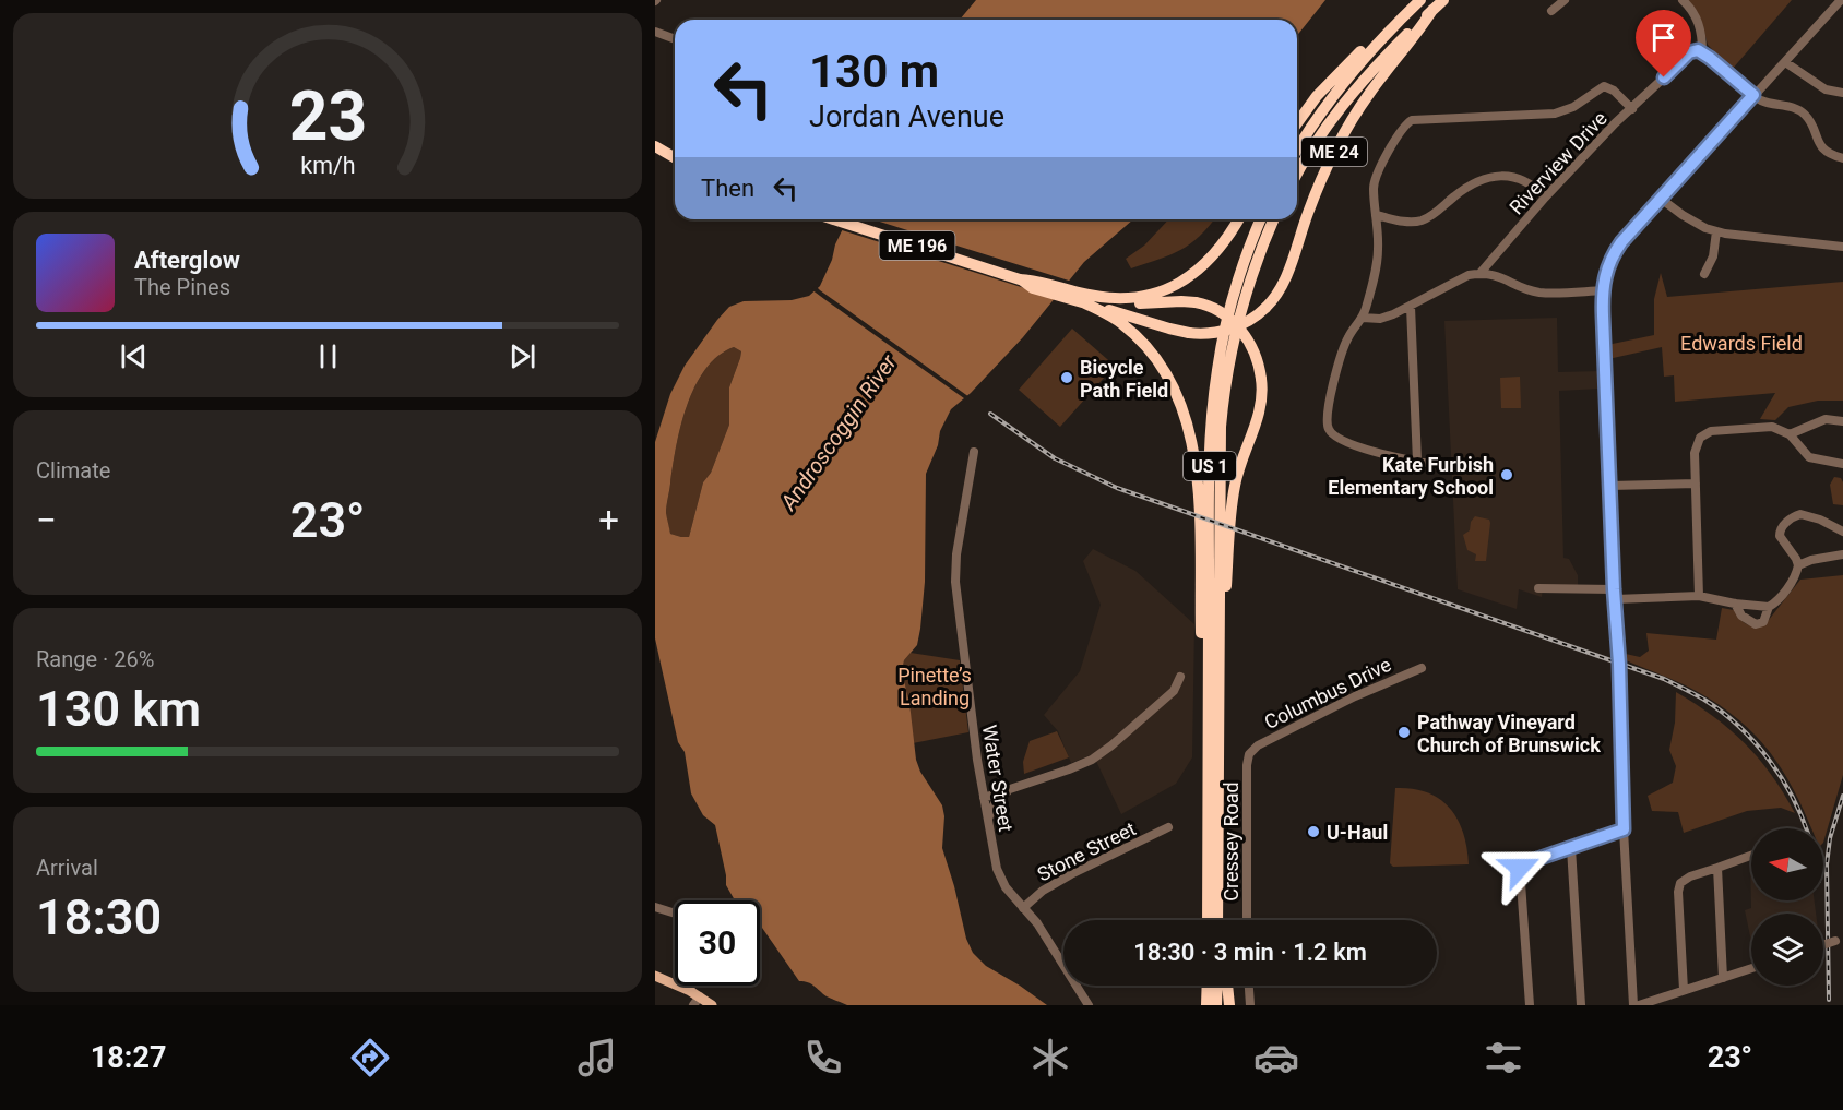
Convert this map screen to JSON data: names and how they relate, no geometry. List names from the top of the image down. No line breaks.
{"streets":{"highway":["ME 24","ME 196","US 1"],"street":["Riverview Drive","Columbus Drive","Water Street","Cressey Road","Stone Street"]},"crossings":[["ME 24","ME 196"],["Columbus Drive","Cressey Road"],["Water Street","Stone Street"]],"water":["Androscoggin River"],"parks":["Edwards Field","Pinette’s Landing"],"places":["Bicycle Path Field","Kate Furbish Elementary School","Pathway Vineyard Church of Brunswick","U-Haul"],"north":"left","page":{"turn":["130 m","Jordan Avenue"],"then":"Then","song":["Afterglow","The Pines"],"tile":["Climate",["Range · 26%","130 km"],["Arrival","18:30"]],"heat":["−","23°","+"],"limit":"30","trip":"18:30 · 3 min · 1.2 km","tabs":["18:27","23°"],"gauge":["23","km/h"]}}
